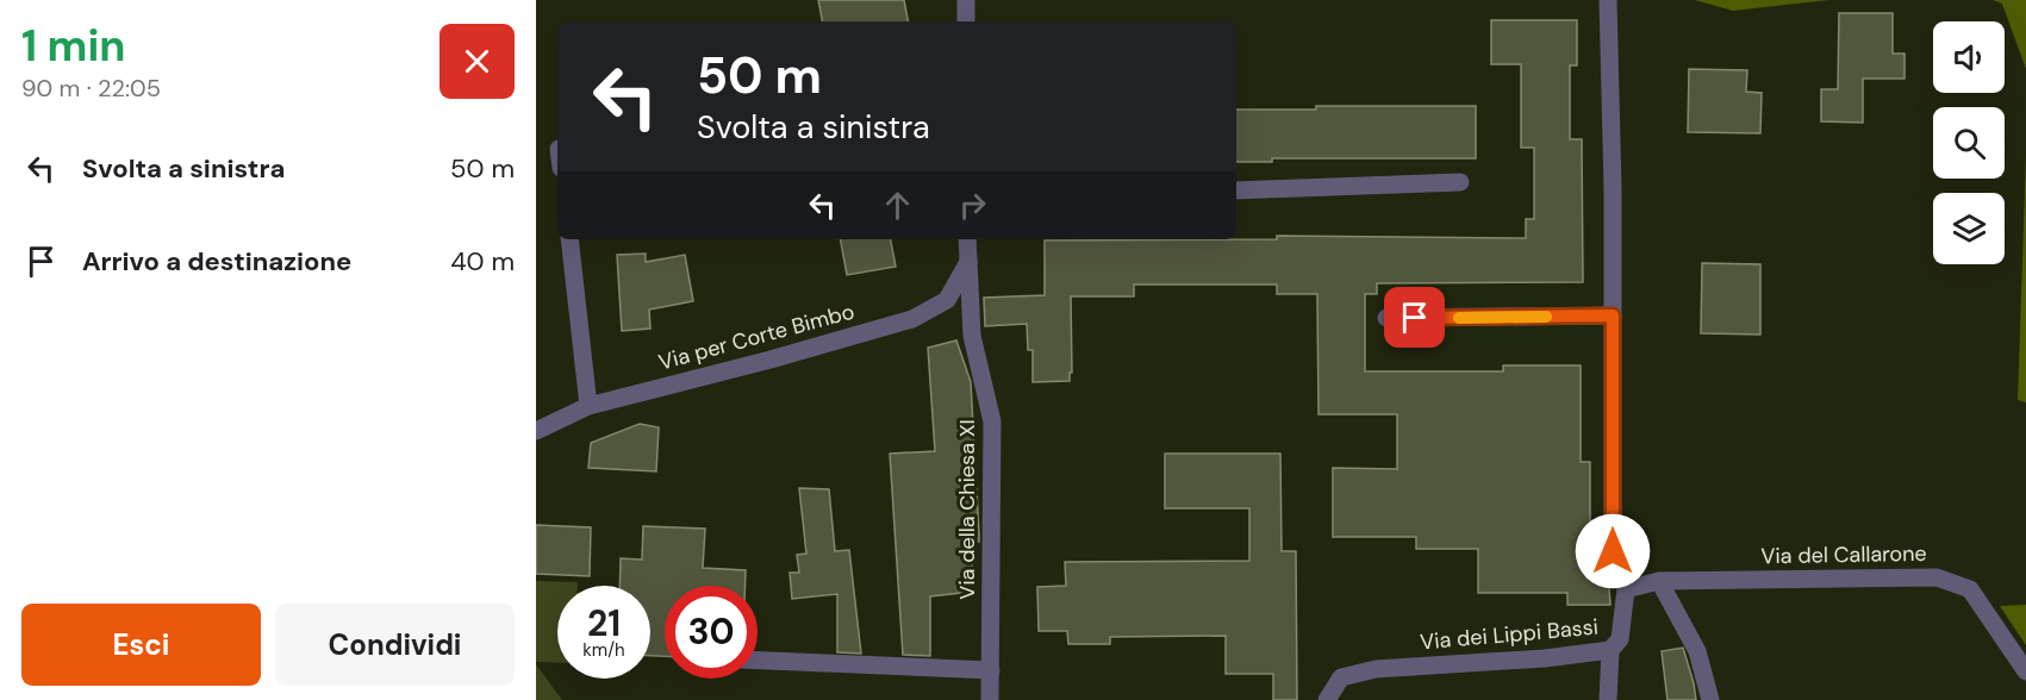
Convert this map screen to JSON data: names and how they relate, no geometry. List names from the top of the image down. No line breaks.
{"streets":{"street":["Via per Corte Bimbo","Via della Chiesa XI","Via del Callarone","Via dei Lippi Bassi"]},"crossings":[["Via per Corte Bimbo","Via della Chiesa XI"],["Via del Callarone","Via dei Lippi Bassi"]],"page":{"heading":["1 min","90 m · 22:05"],"turn":["50 m","Svolta a sinistra"],"list":[{"name":"Svolta a sinistra","value":"50 m"},{"name":"Arrivo a destinazione","value":"40 m"}],"speed":"21 km/h","limit":"30","buttons":["Esci","Condividi"]}}
